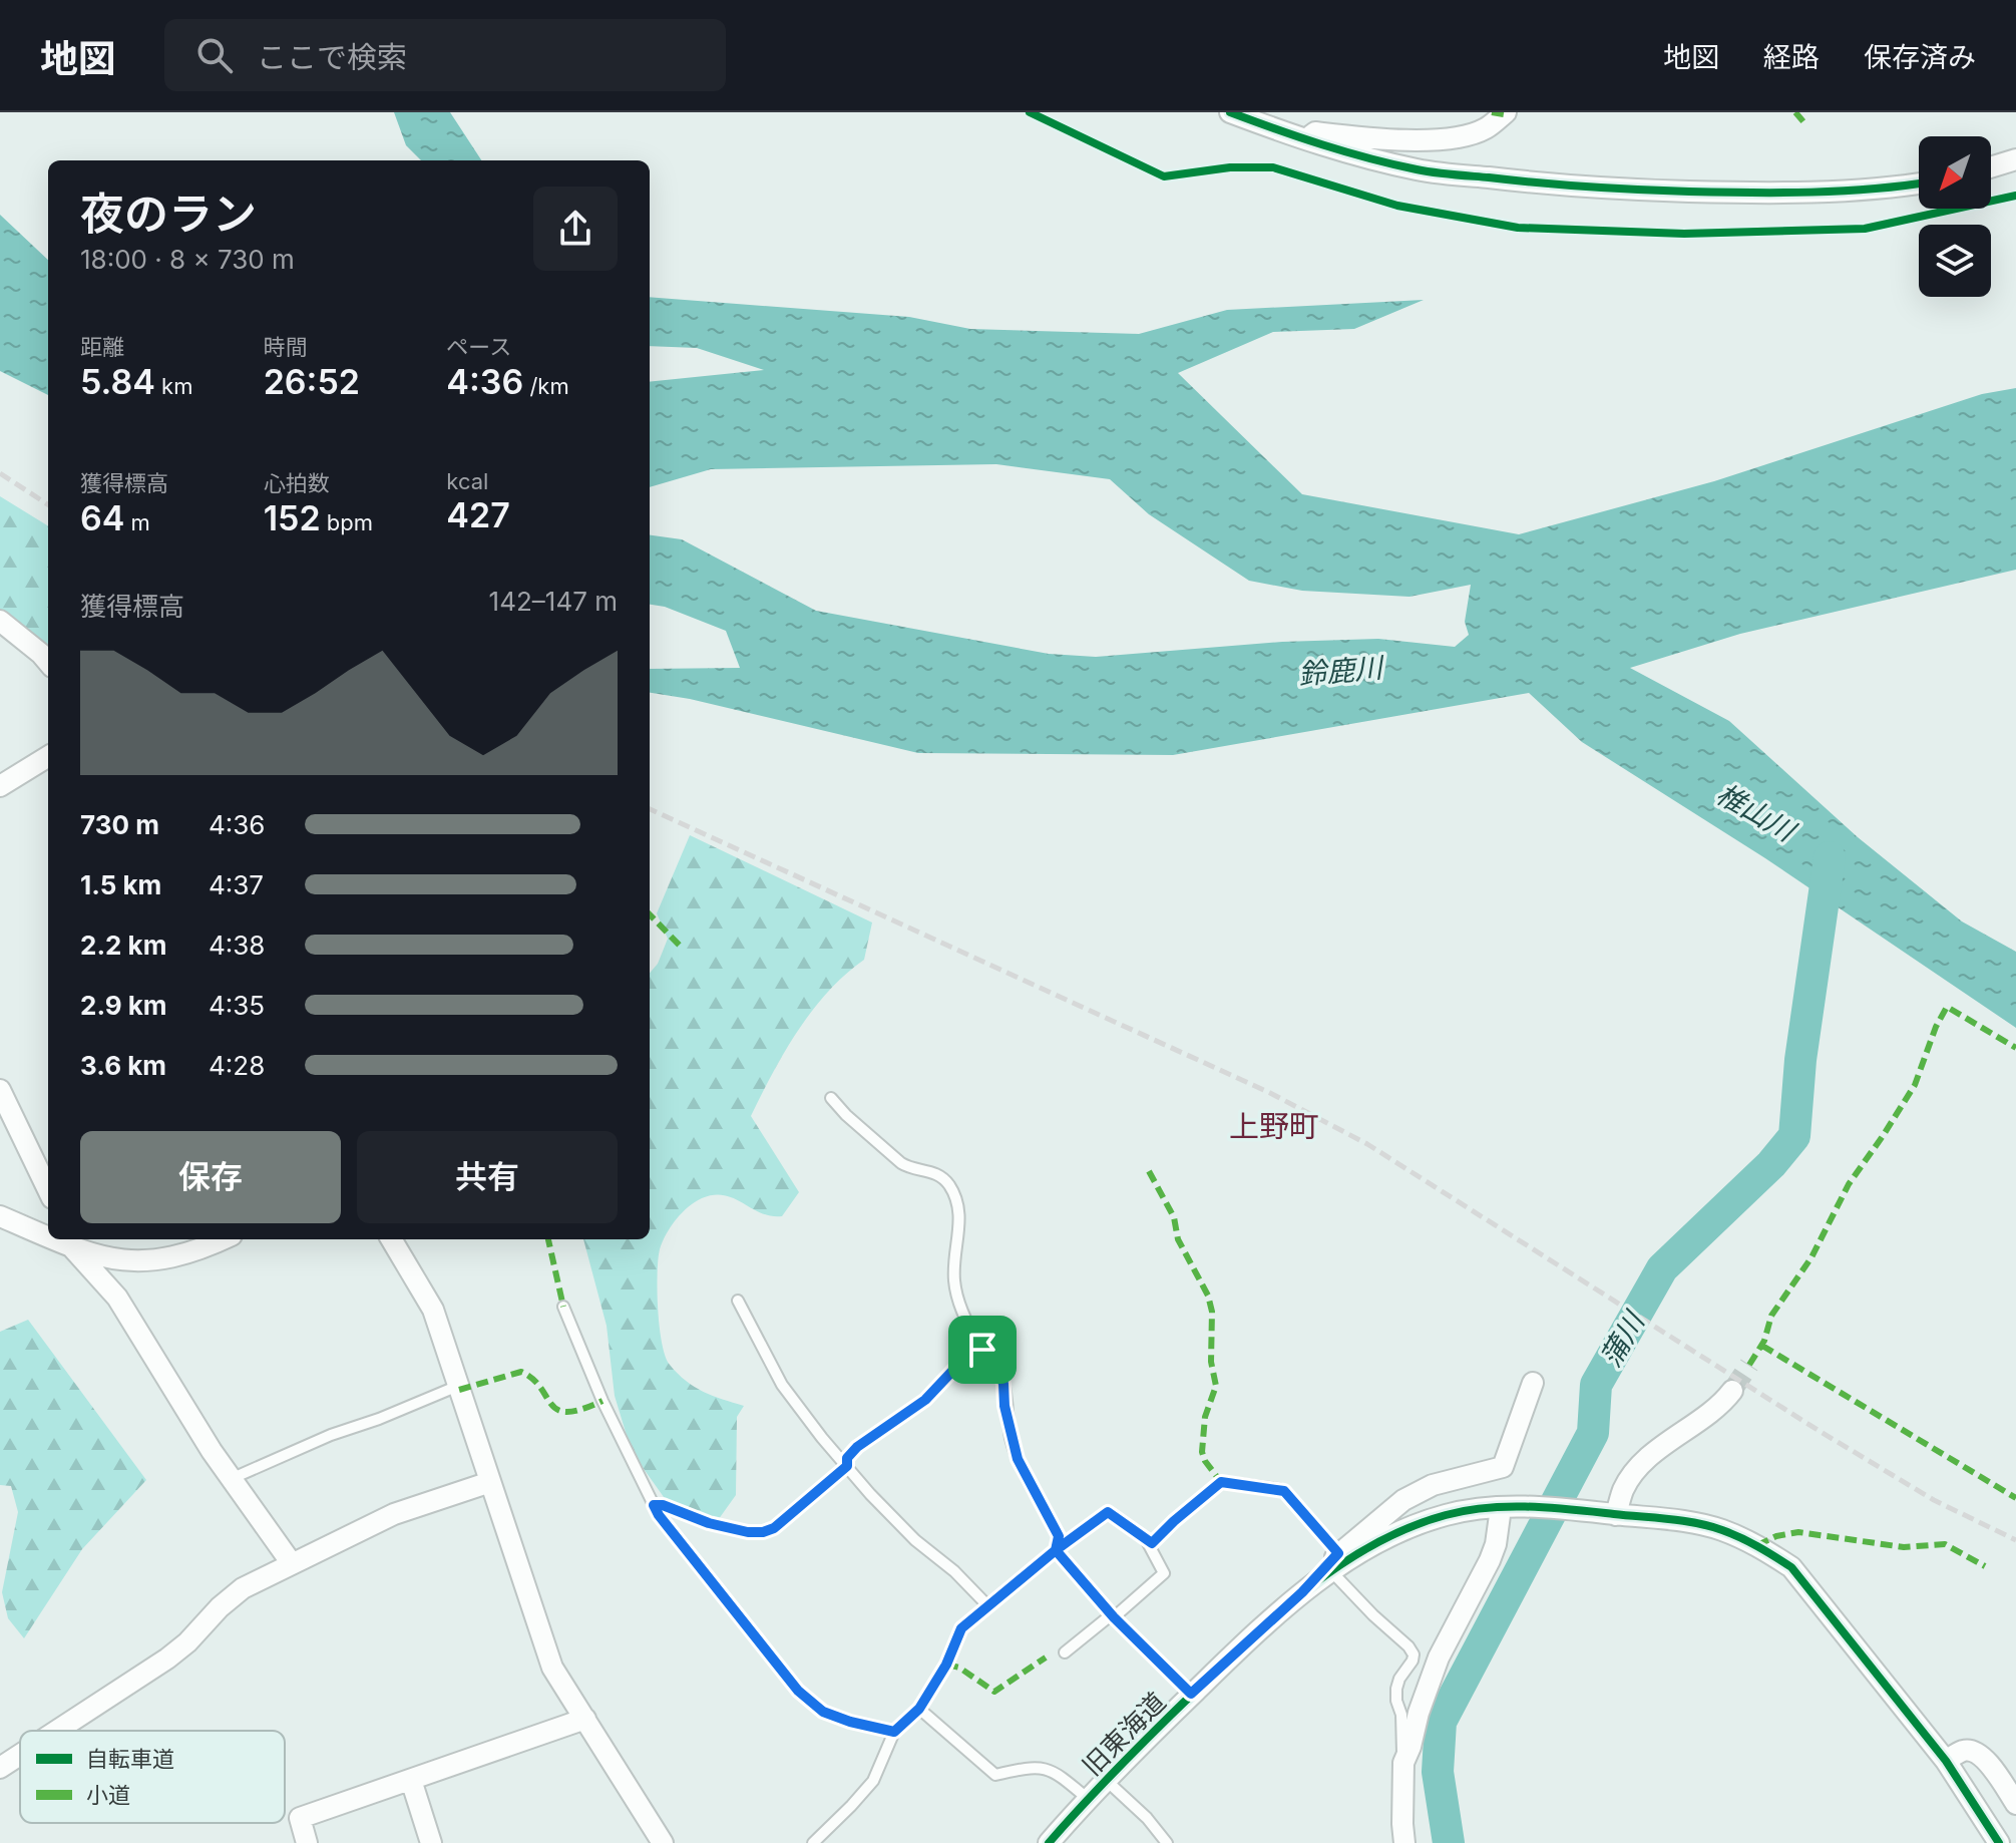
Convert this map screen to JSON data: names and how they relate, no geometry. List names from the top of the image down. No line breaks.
{"streets":{"street":["旧東海道"]},"districts":["上野町"],"water":["鈴鹿川","椎山川","蒲川"],"legend":["自転車道","小道"],"north":"bottom left","page":{"header":"地図","search":"ここで検索","nav":["地図","経路","保存済み"],"heading":["夜のラン","18:00 · 8 × 730 m"],"stats":[["距離","5.84 km"],["時間","26:52"],["ペース","4:36 /km"],["獲得標高","64 m"],["心拍数","152 bpm"],["kcal","427"]],"chart":["獲得標高","142–147 m"],"list":[{"name":"730 m","note":"4:36"},{"name":"1.5 km","note":"4:37"},{"name":"2.2 km","note":"4:38"},{"name":"2.9 km","note":"4:35"},{"name":"3.6 km","note":"4:28"}],"buttons":["保存","共有"]}}
